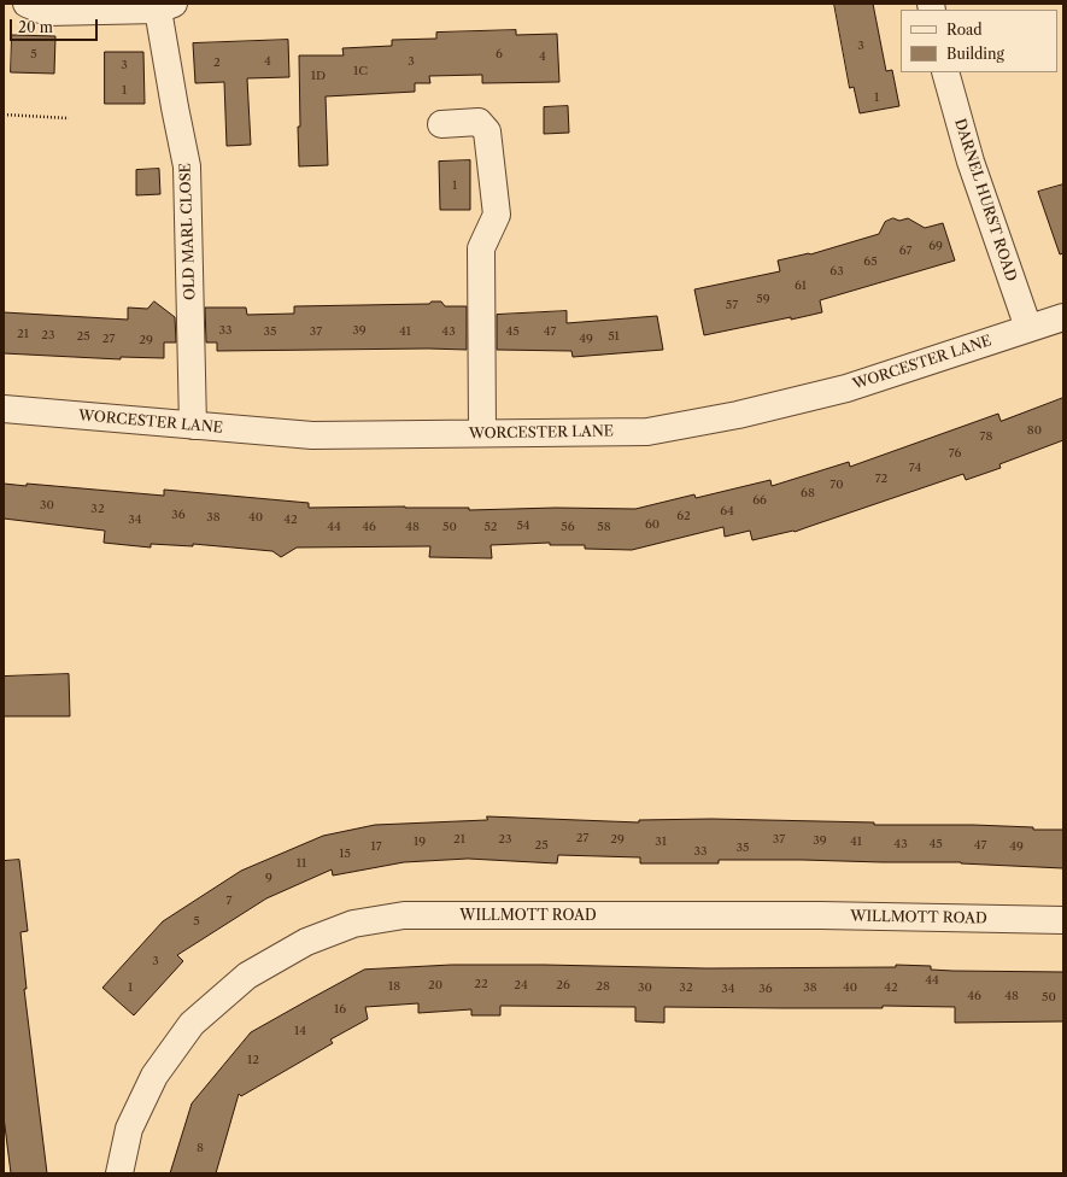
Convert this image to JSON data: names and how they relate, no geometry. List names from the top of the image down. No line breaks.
{"streets":{"street":["DARNEL HURST ROAD","OLD MARL CLOSE","WORCESTER LANE","WILLMOTT ROAD"]},"crossings":[["DARNEL HURST ROAD","WORCESTER LANE"],["OLD MARL CLOSE","WORCESTER LANE"]],"house_numbers":["3","5","6","4","4","3","2","3","1C","1D","1","1","1","69","67","65","63","61","59","57","33","39","35","37","41","43","45","47","21","23","25","51","27","49","29","80","78","76","74","72","70","68","66","30","32","64","36","62","38","40","34","42","60","54","44","46","48","50","52","56","58","27","21","23","29","37","39","19","31","41","43","45","25","47","17","49","35","33","15","11","9","7","5","3","44","22","20","24","26","18","28","1","30","32","38","40","42","34","36","46","48","50","16","14","12","8"],"legend":["Road","Building"],"scale_bar":"20 m"}
